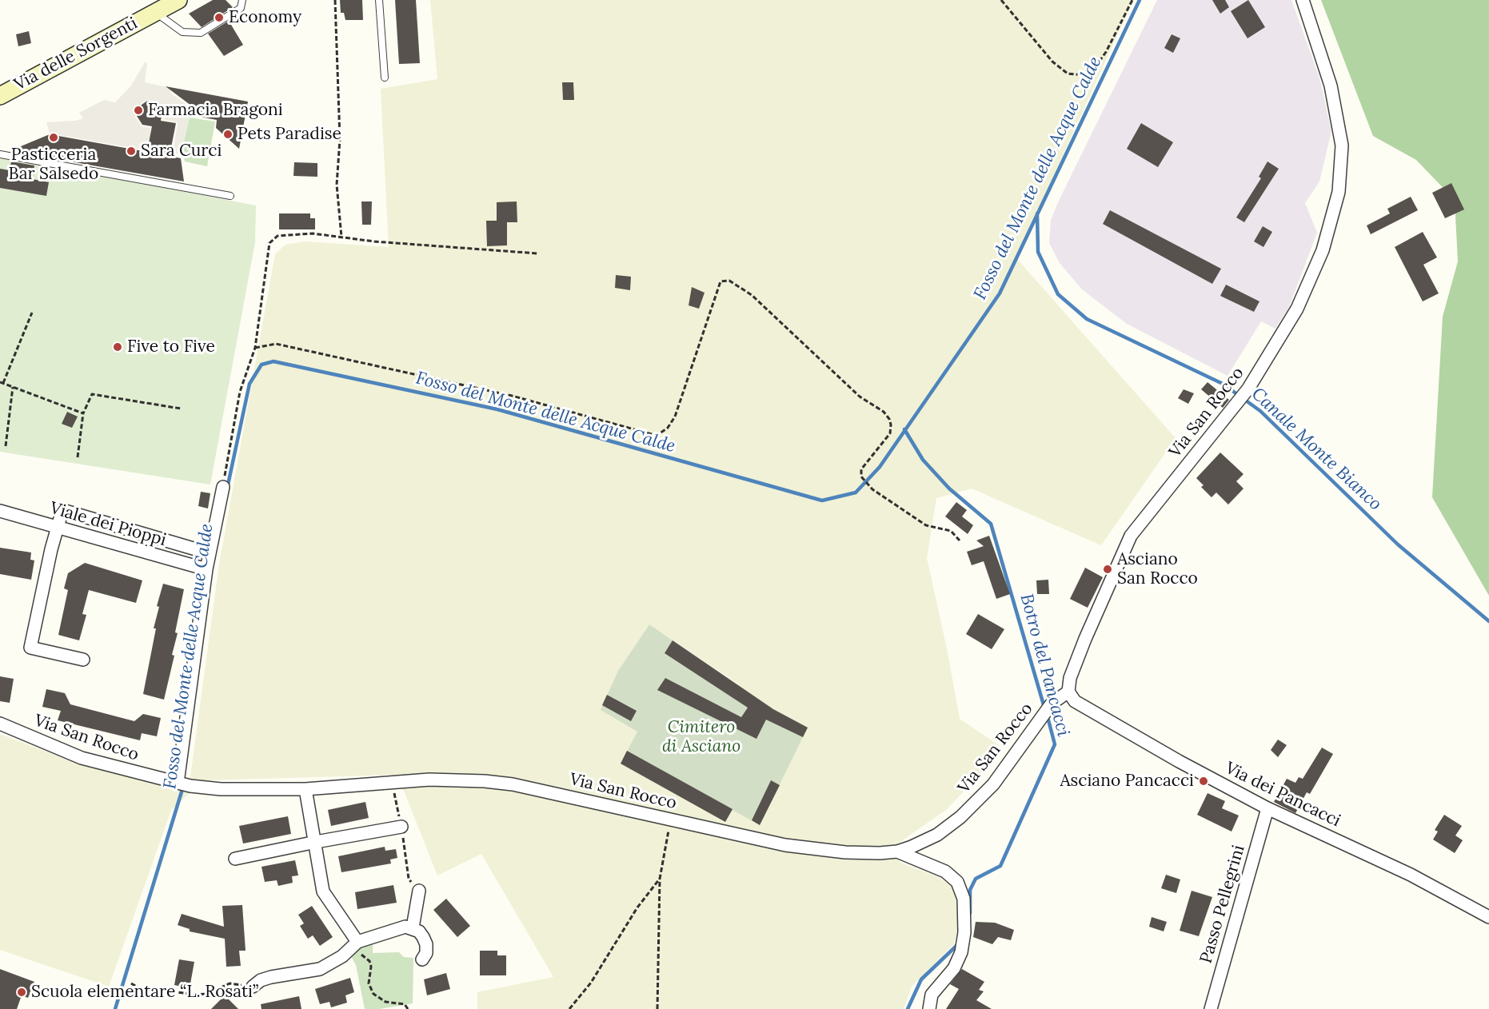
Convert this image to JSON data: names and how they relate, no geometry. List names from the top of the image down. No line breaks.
{"streets":{"main road":["Via delle Sorgenti"],"street":["Via San Rocco","Viale dei Pioppi","Via dei Pancacci","Passo Pellegrini"]},"crossings":[["Via San Rocco","Via dei Pancacci"],["Via dei Pancacci","Passo Pellegrini"]],"water":["Fosso del Monte delle Acque Calde","Canale Monte Bianco","Botro del Pancacci"],"parks":["Cimitero di Asciano"],"places":["Economy","Farmacia Bragoni","Pets Paradise","Pasticceria Bar Salsedo","Sara Curci","Five to Five","Asciano San Rocco","Asciano Pancacci","Scuola elementare “L. Rosati”"]}
